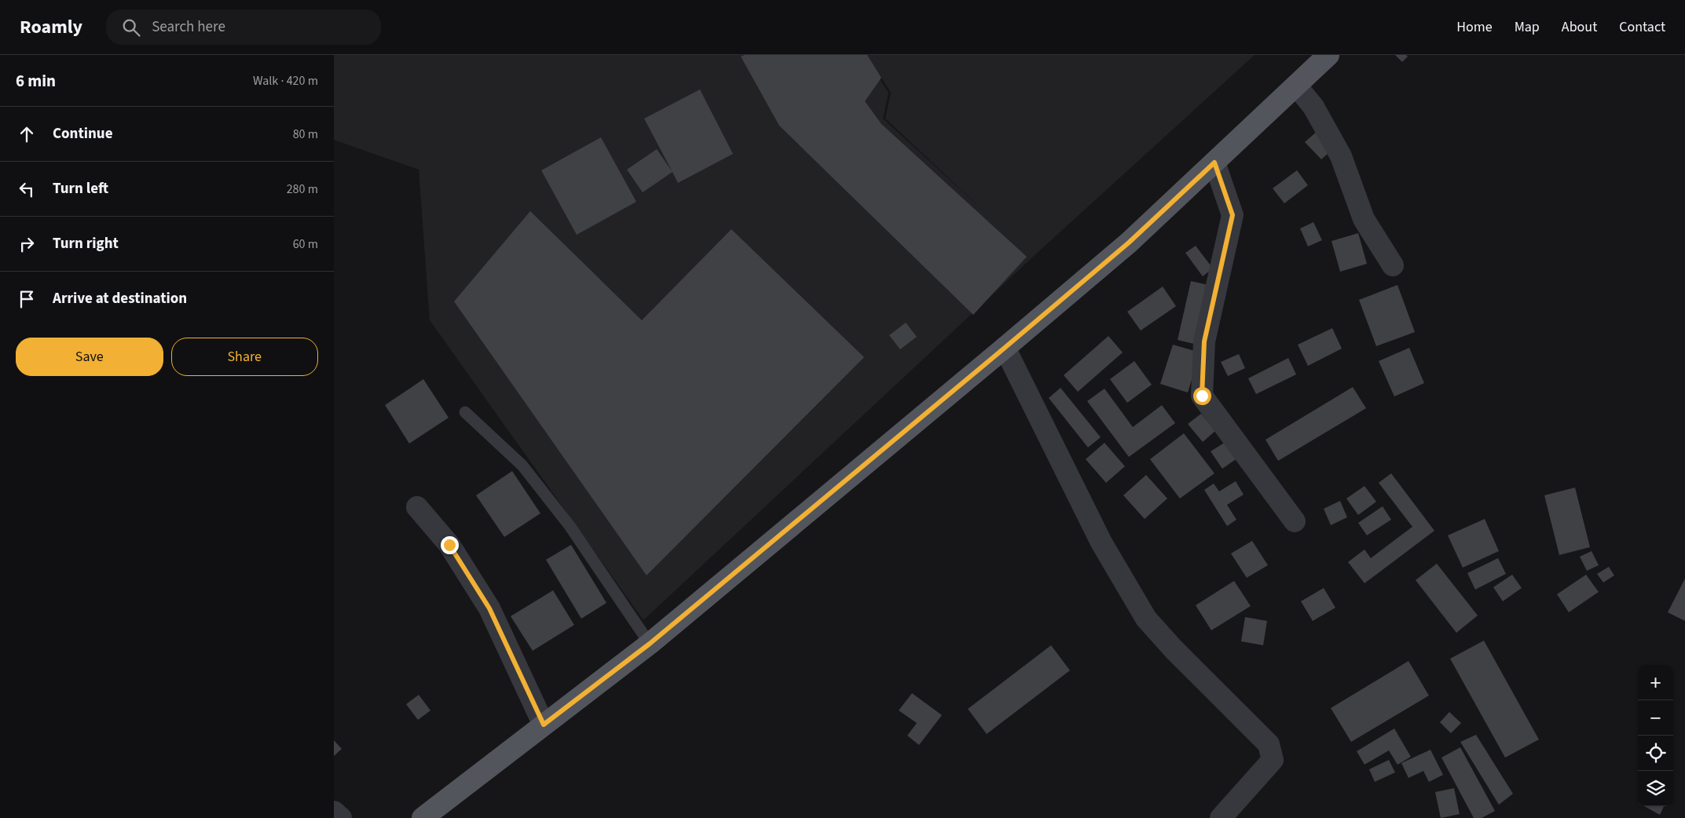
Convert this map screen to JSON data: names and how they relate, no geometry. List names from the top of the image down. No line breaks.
{"page":{"header":"Roamly","search":"Search here","nav":["Home","Map","About","Contact"],"heading":["6 min","Walk · 420 m"],"list":[["Continue","80 m"],["Turn left","280 m"],["Turn right","60 m"],"Arrive at destination"],"buttons":["Save","Share"],"map_buttons":["+","−"]}}
